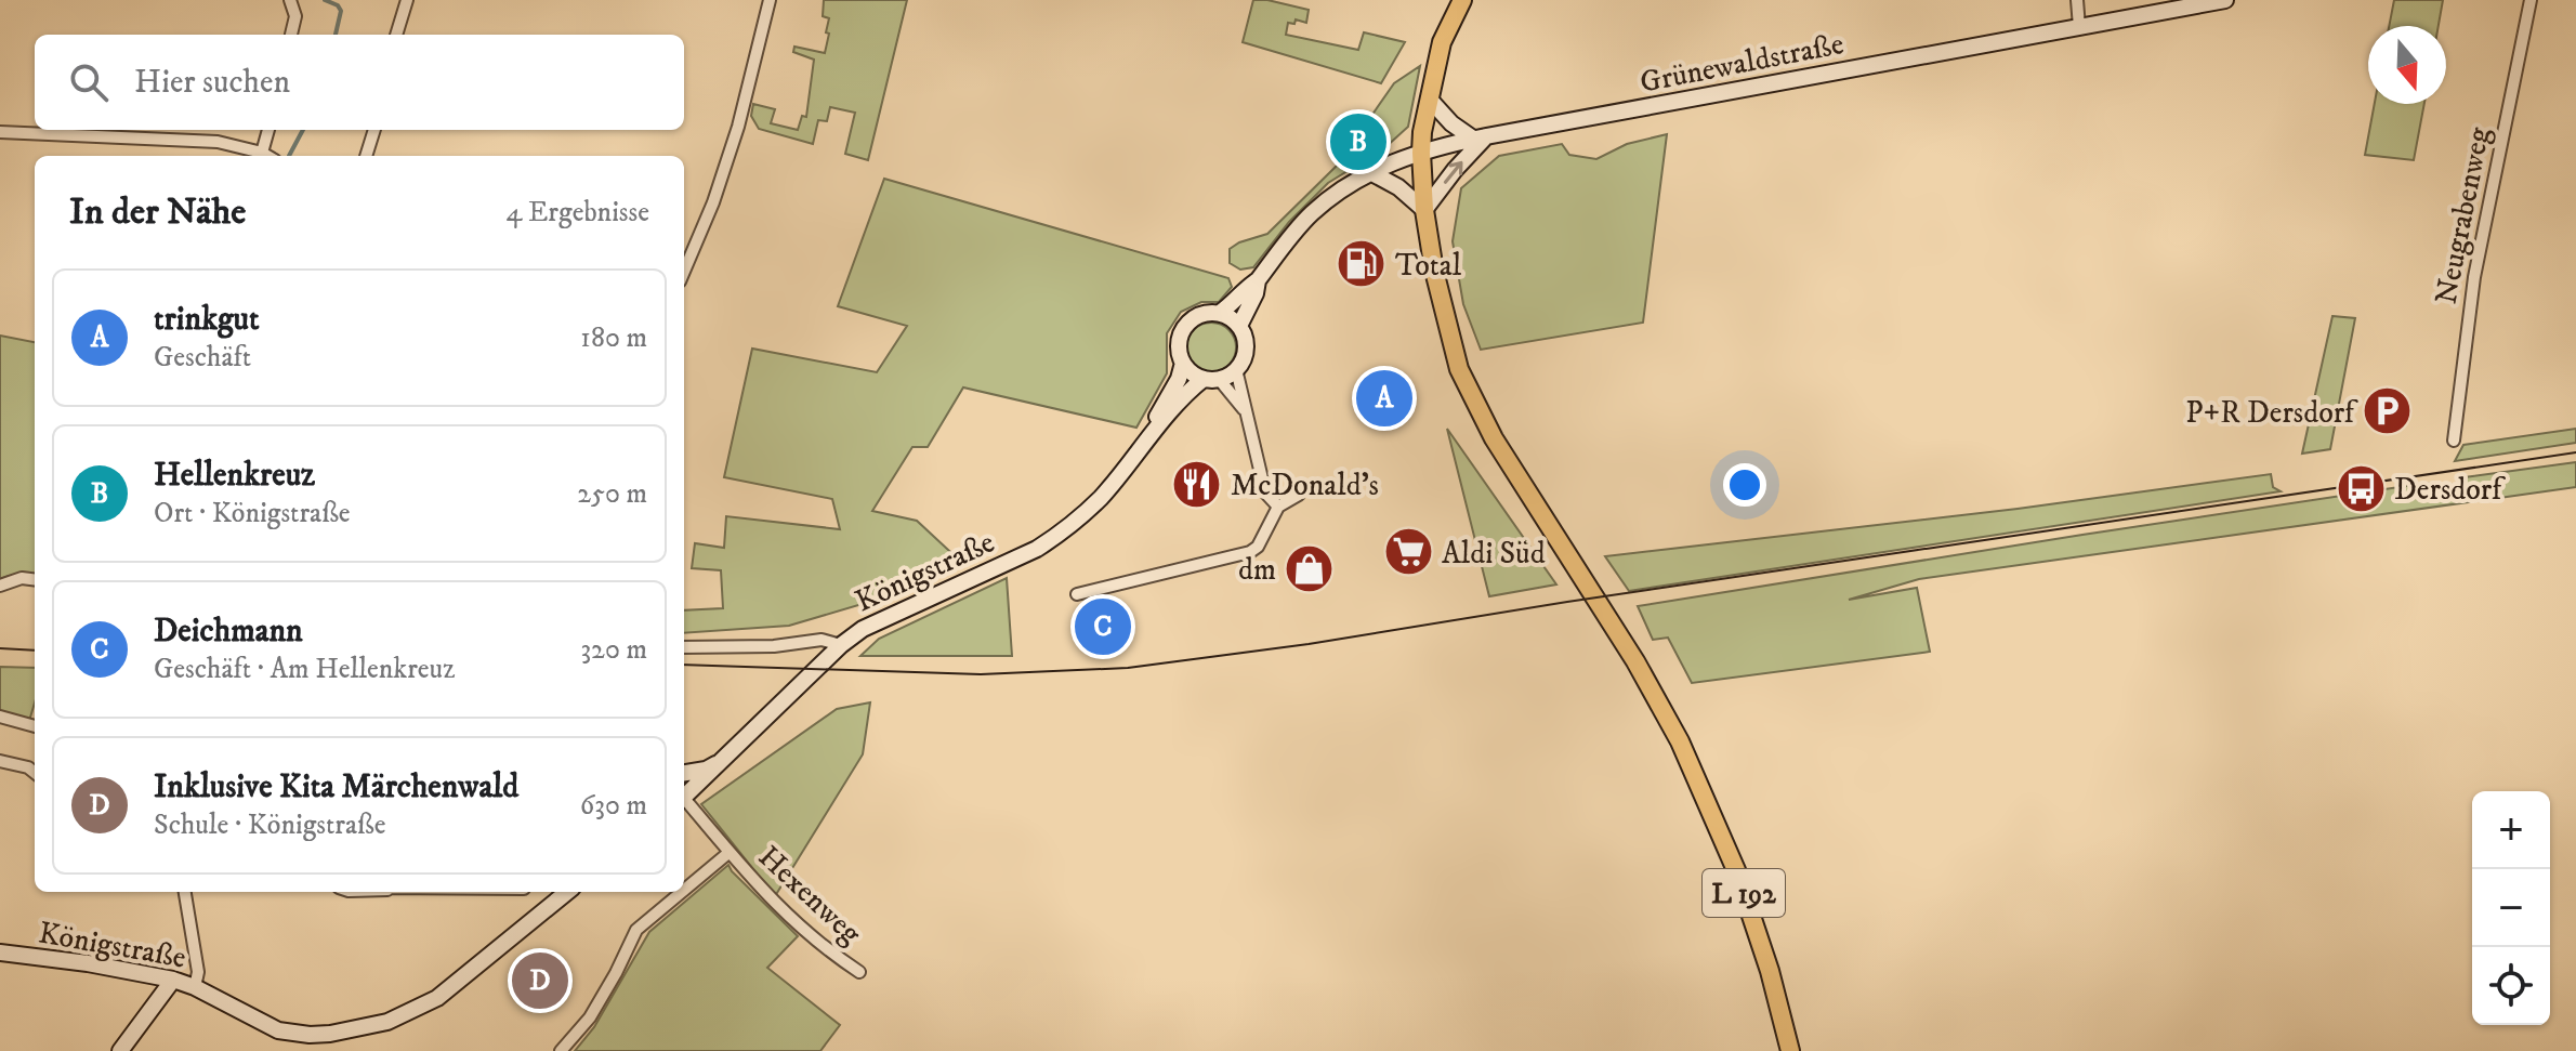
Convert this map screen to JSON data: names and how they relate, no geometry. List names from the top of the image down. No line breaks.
{"streets":{"main road":["L 192"],"street":["Grünewaldstraße","Neugrabenweg","Königstraße","Hexenweg"]},"crossings":[["Grünewaldstraße","Königstraße"],["Grünewaldstraße","L 192"],["Königstraße","L 192"]],"places":{"fuel station":["Total"],"parking":["P+R Dersdorf"],"restaurant":["McDonald's"],"bus stop":["Dersdorf"],"supermarket":["Aldi Süd"],"shop":["dm"]},"north":"bottom","page":{"search":"Hier suchen","pins":["B","A","C","D"],"heading":["In der Nähe","4 Ergebnisse"],"list":[{"mark":"A","name":"trinkgut","note":"Geschäft","value":"180 m"},{"mark":"B","name":"Hellenkreuz","note":"Ort · Königstraße","value":"250 m"},{"mark":"C","name":"Deichmann","note":"Geschäft · Am Hellenkreuz","value":"320 m"},{"mark":"D","name":"Inklusive Kita Märchenwald","note":"Schule · Königstraße","value":"630 m"}],"map_buttons":["+","−"]}}
